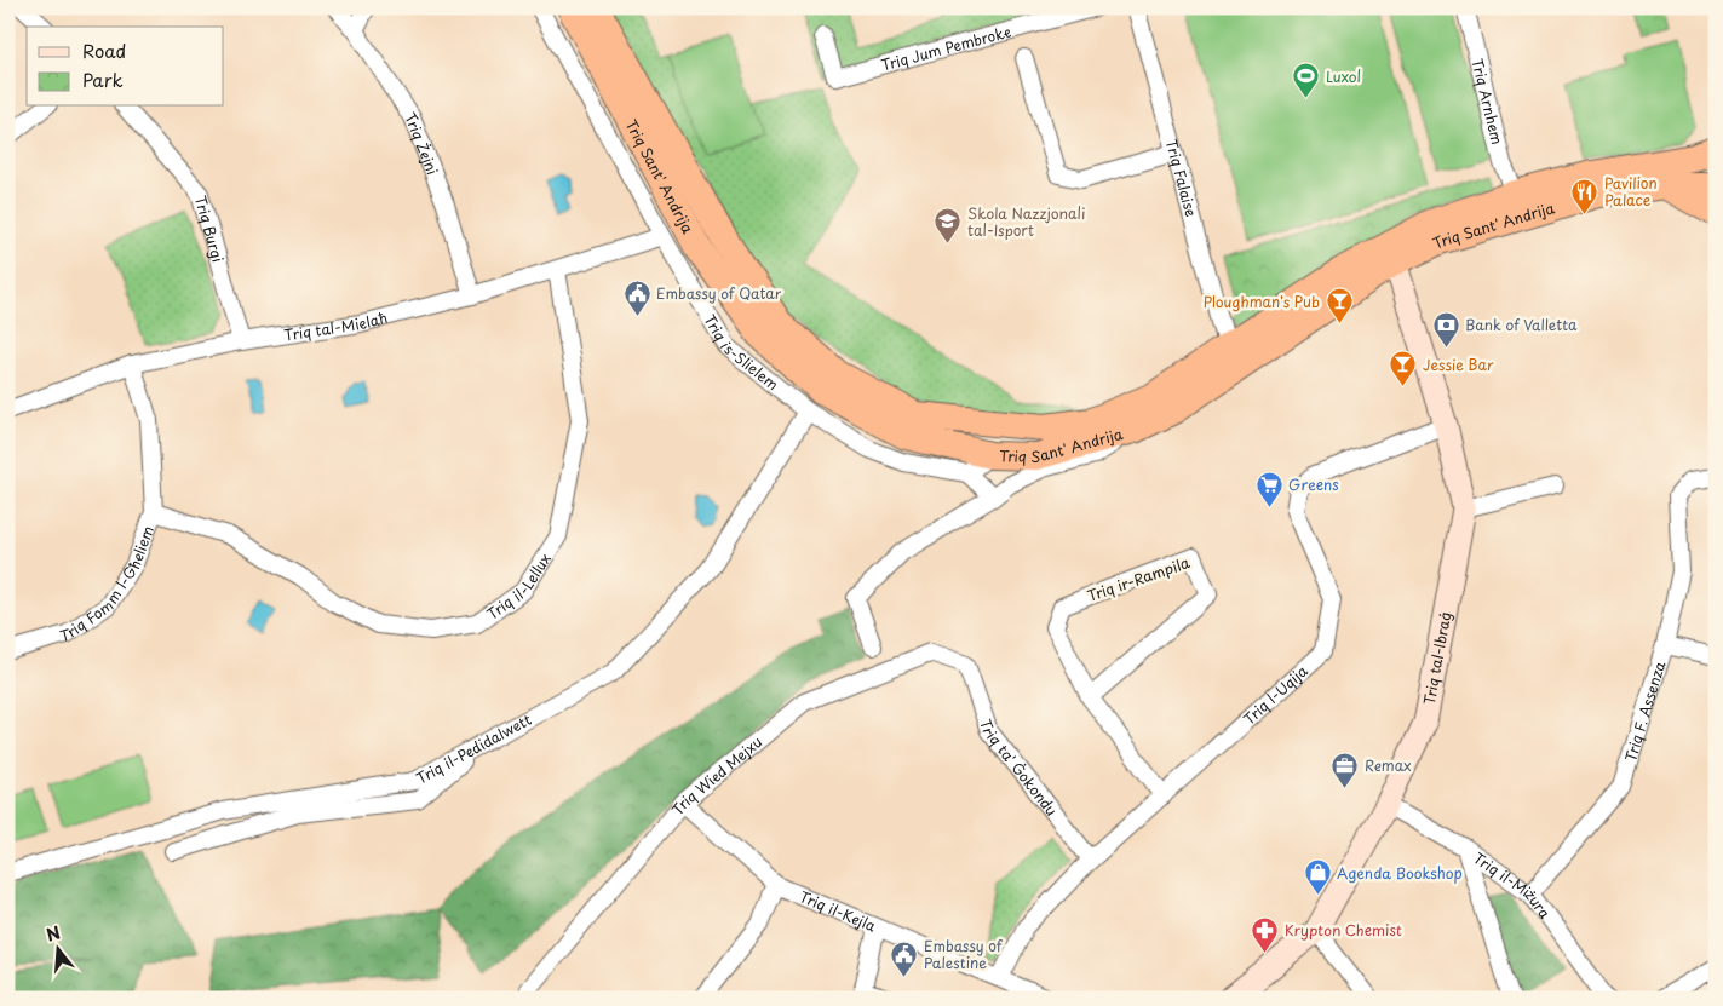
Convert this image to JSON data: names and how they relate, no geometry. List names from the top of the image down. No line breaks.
{"streets":{"highway":["Triq Sant' Andrija"],"main road":["Triq tal-Ibraġ"],"street":["Triq Jum Pembroke","Triq Arnhem","Triq Żejni","Triq Falaise","Triq Burgi","Triq tal-Mielaħ","Triq is-Slielem","Triq Fomm l-Għeliem","Triq ir-Rampila","Triq il-Lellux","Triq l-Uqija","Triq F. Assenza","Triq il-Pedidalwett","Triq ta' Ġokondu","Triq Wied Mejxu","Triq il-Miżura","Triq il-Kejla"]},"crossings":[["Triq Arnhem","Triq Sant' Andrija"],["Triq Żejni","Triq tal-Mielaħ"],["Triq Sant' Andrija","Triq Falaise"],["Triq Sant' Andrija","Triq tal-Ibraġ"],["Triq Burgi","Triq tal-Mielaħ"],["Triq tal-Mielaħ","Triq is-Slielem"],["Triq tal-Mielaħ","Triq Fomm l-Għeliem"],["Triq tal-Mielaħ","Triq il-Lellux"],["Triq is-Slielem","Triq il-Pedidalwett"],["Triq Fomm l-Għeliem","Triq il-Lellux"],["Triq ir-Rampila","Triq l-Uqija"],["Triq tal-Ibraġ","Triq l-Uqija"],["Triq tal-Ibraġ","Triq il-Miżura"],["Triq l-Uqija","Triq ta' Ġokondu"],["Triq l-Uqija","Triq il-Kejla"],["Triq F. Assenza","Triq il-Miżura"],["Triq ta' Ġokondu","Triq Wied Mejxu"],["Triq Wied Mejxu","Triq il-Kejla"]],"places":{"sports":["Luxol"],"restaurant":["Pavilion Palace"],"school or university":["Skola Nazzjonali tal-Isport"],"public building":["Embassy of Qatar","Embassy of Palestine"],"bar":["Ploughman's Pub","Jessie Bar"],"bank":["Bank of Valletta"],"supermarket":["Greens"],"office":["Remax"],"shop":["Agenda Bookshop"],"pharmacy":["Krypton Chemist"]},"legend":["Road","Park"],"north":"top"}
